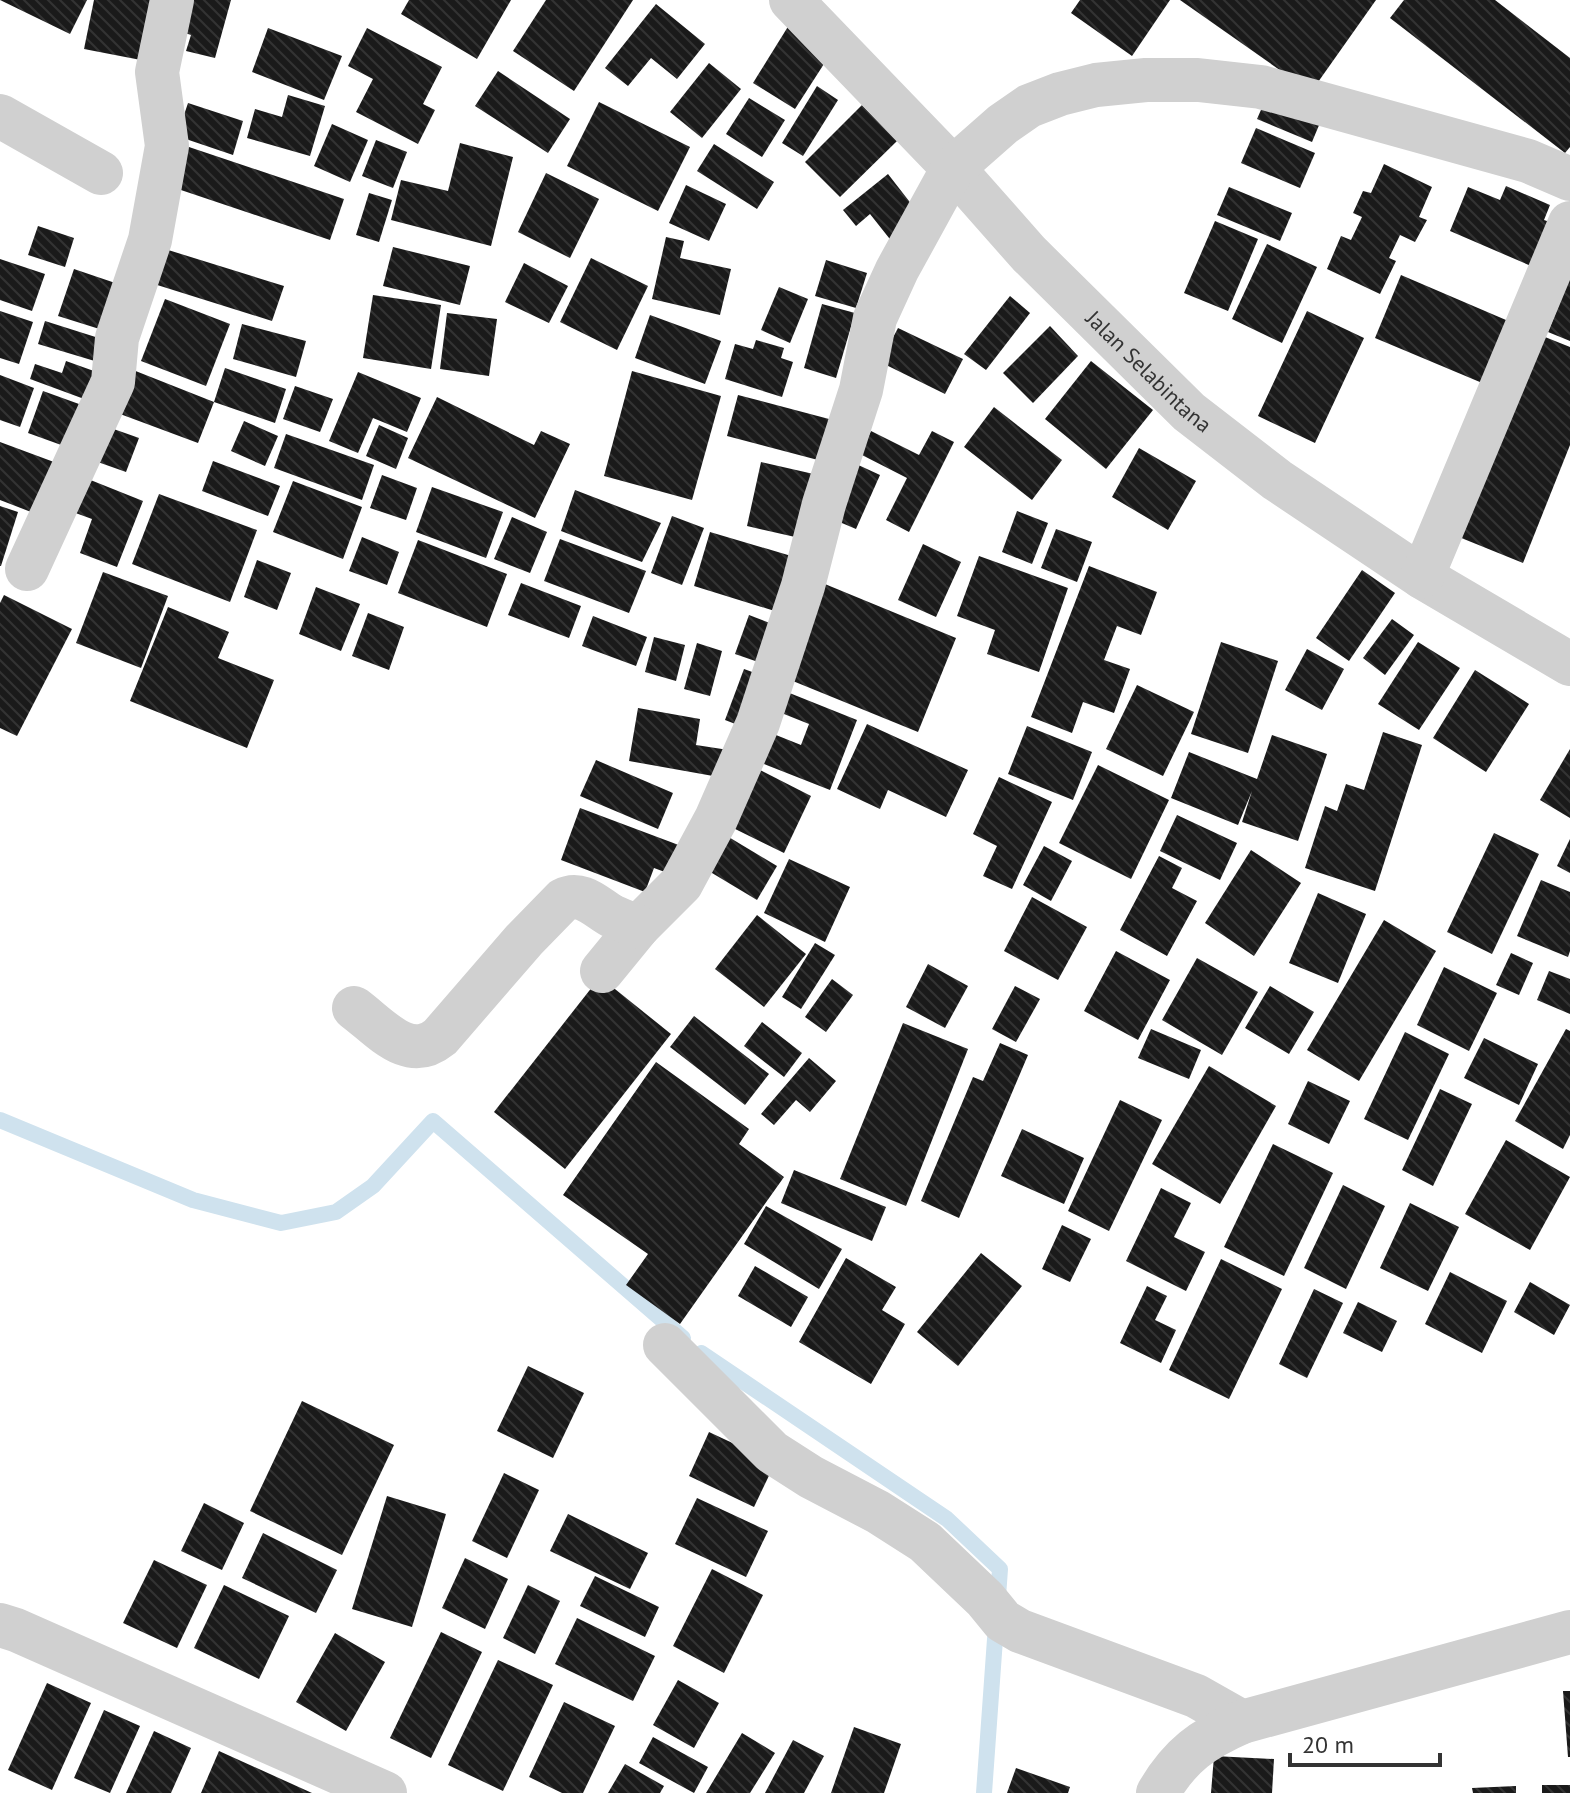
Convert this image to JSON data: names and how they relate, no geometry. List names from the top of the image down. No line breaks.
{"streets":{"street":["Jalan Selabintana"]},"scale_bar":"20 m"}
